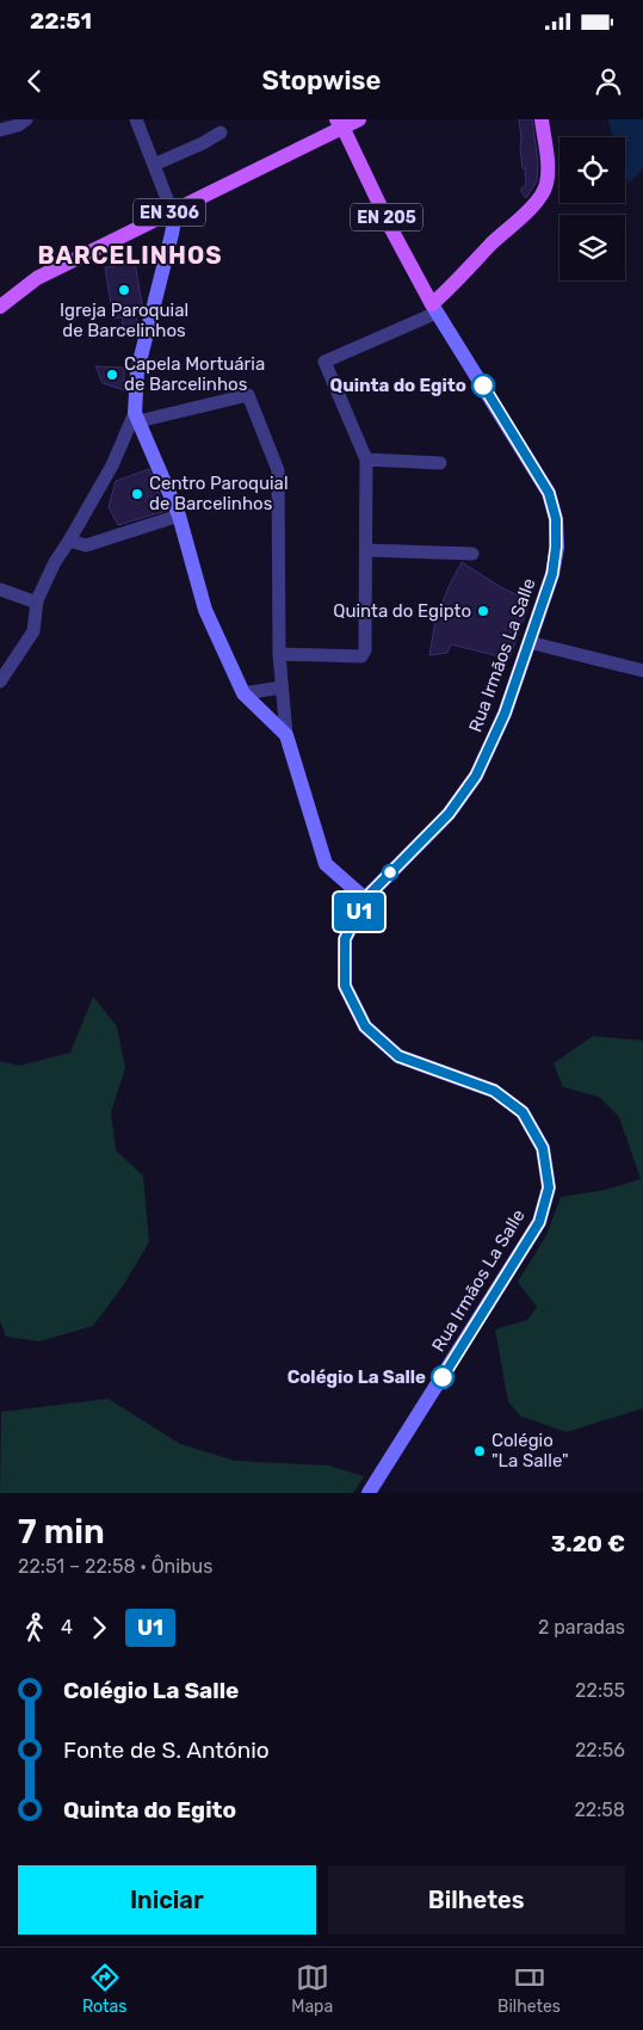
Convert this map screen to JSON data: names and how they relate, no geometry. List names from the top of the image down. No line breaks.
{"streets":{"main road":["EN 306","EN 205","Rua Irmãos La Salle"]},"crossings":[["EN 306","EN 205"],["EN 205","Rua Irmãos La Salle"]],"districts":["BARCELINHOS"],"places":["Igreja Paroquial de Barcelinhos","Capela Mortuária de Barcelinhos","Quinta do Egito","Centro Paroquial de Barcelinhos","Quinta do Egipto","Colégio La Salle","Colégio \"La Salle\""],"lines":["bus line U1"],"page":{"status":"22:51","header":"Stopwise","on_map":"U1","heading":["7 min","22:51 – 22:58 · Ônibus","3.20 €"],"legs":["4","U1","2 paradas"],"list":[{"name":"Colégio La Salle","value":"22:55"},{"name":"Fonte de S. António","value":"22:56"},{"name":"Quinta do Egito","value":"22:58"}],"buttons":["Iniciar","Bilhetes"],"tabs":["Rotas","Mapa","Bilhetes"]}}
